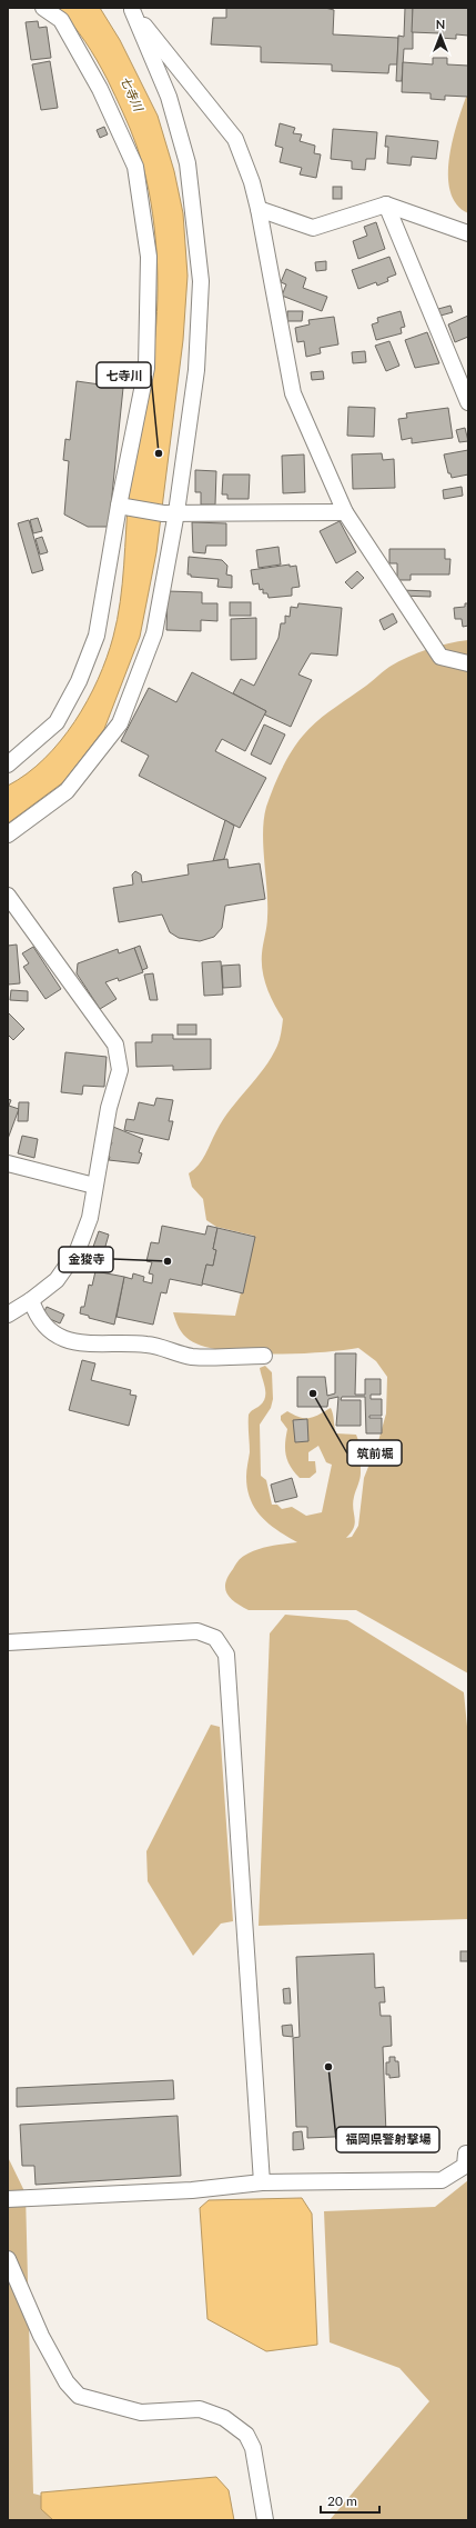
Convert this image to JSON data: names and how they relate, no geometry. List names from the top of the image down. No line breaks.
{"water":["七寺川"],"places":["七寺川","金狻寺","筑前堀","福岡県警射撃場"],"scale_bar":"20 m","north":"top"}
